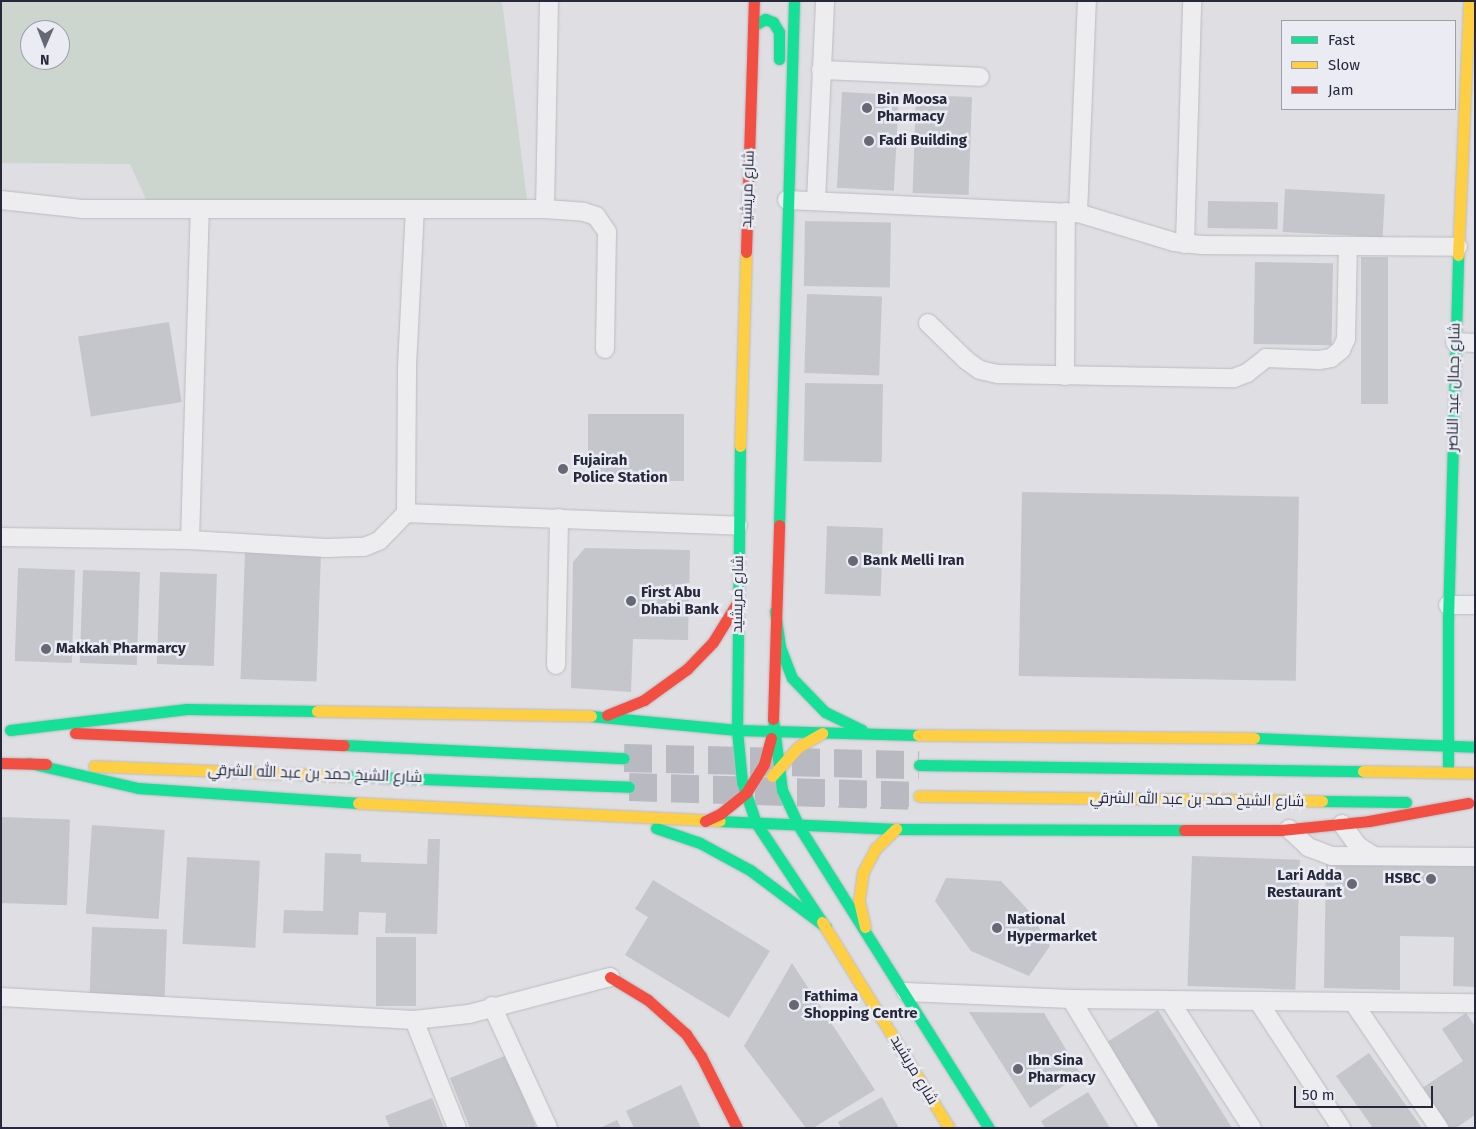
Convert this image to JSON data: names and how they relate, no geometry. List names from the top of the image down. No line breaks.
{"streets":{"main road":["شارع مريشيد","شارع جمال عبد الناصر","شارع الشيخ حمد بن عبد الله الشرقي"]},"crossings":[["شارع جمال عبد الناصر","شارع الشيخ حمد بن عبد الله الشرقي"]],"places":["Bin Moosa Pharmacy","Fadi Building","Fujairah Police Station","Bank Melli Iran","First Abu Dhabi Bank","Makkah Pharmarcy","HSBC","Lari Adda Restaurant","National Hypermarket","Fathima Shopping Centre","Ibn Sina Pharmacy"],"legend":["Fast","Slow","Jam"],"scale_bar":"50 m","north":"bottom"}
